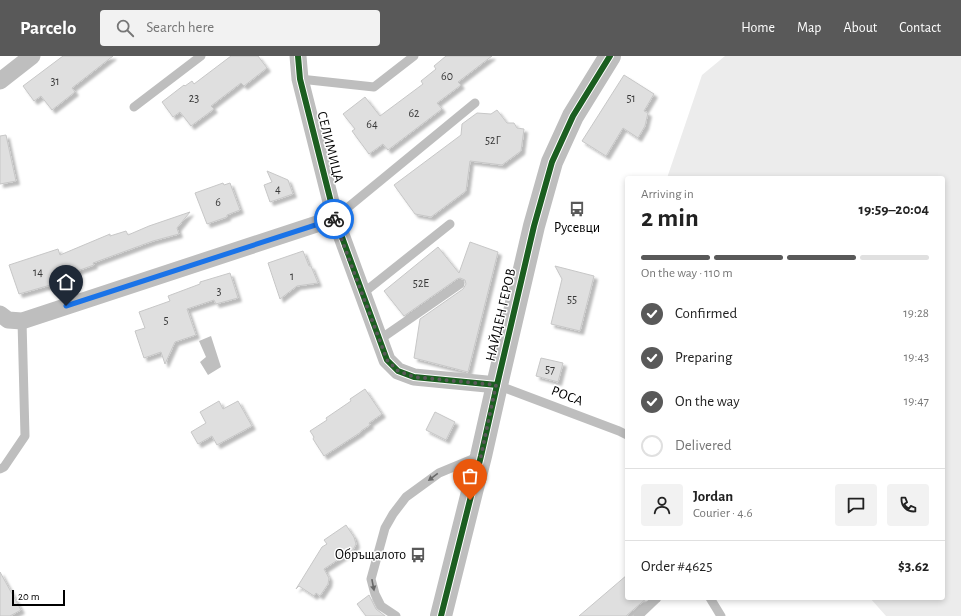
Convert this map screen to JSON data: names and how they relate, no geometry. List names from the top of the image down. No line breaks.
{"streets":{"street":["СЕЛИМИЦА","НАЙДЕН ГЕРОВ"],"lane":["РОСА"]},"crossings":[["СЕЛИМИЦА","НАЙДЕН ГЕРОВ"],["СЕЛИМИЦА","РОСА"],["НАЙДЕН ГЕРОВ","РОСА"]],"places":{"bus stop":["Русевци","Обръщалото"]},"house_numbers":["60","31","23","51","62","64","52Г","4","6","14","1","52E","3","55","5","57"],"scale_bar":"20 m","page":{"header":"Parcelo","search":"Search here","nav":["Home","Map","About","Contact"],"heading":["2 min","Arriving in","19:59–20:04"],"panel":["Jordan","Courier · 4.6","Order #4625","$3.62"],"bar":"On the way · 110 m","list":[["Confirmed","19:28"],["Preparing","19:43"],["On the way","19:47"],"Delivered"],"scale":"20 m"}}
